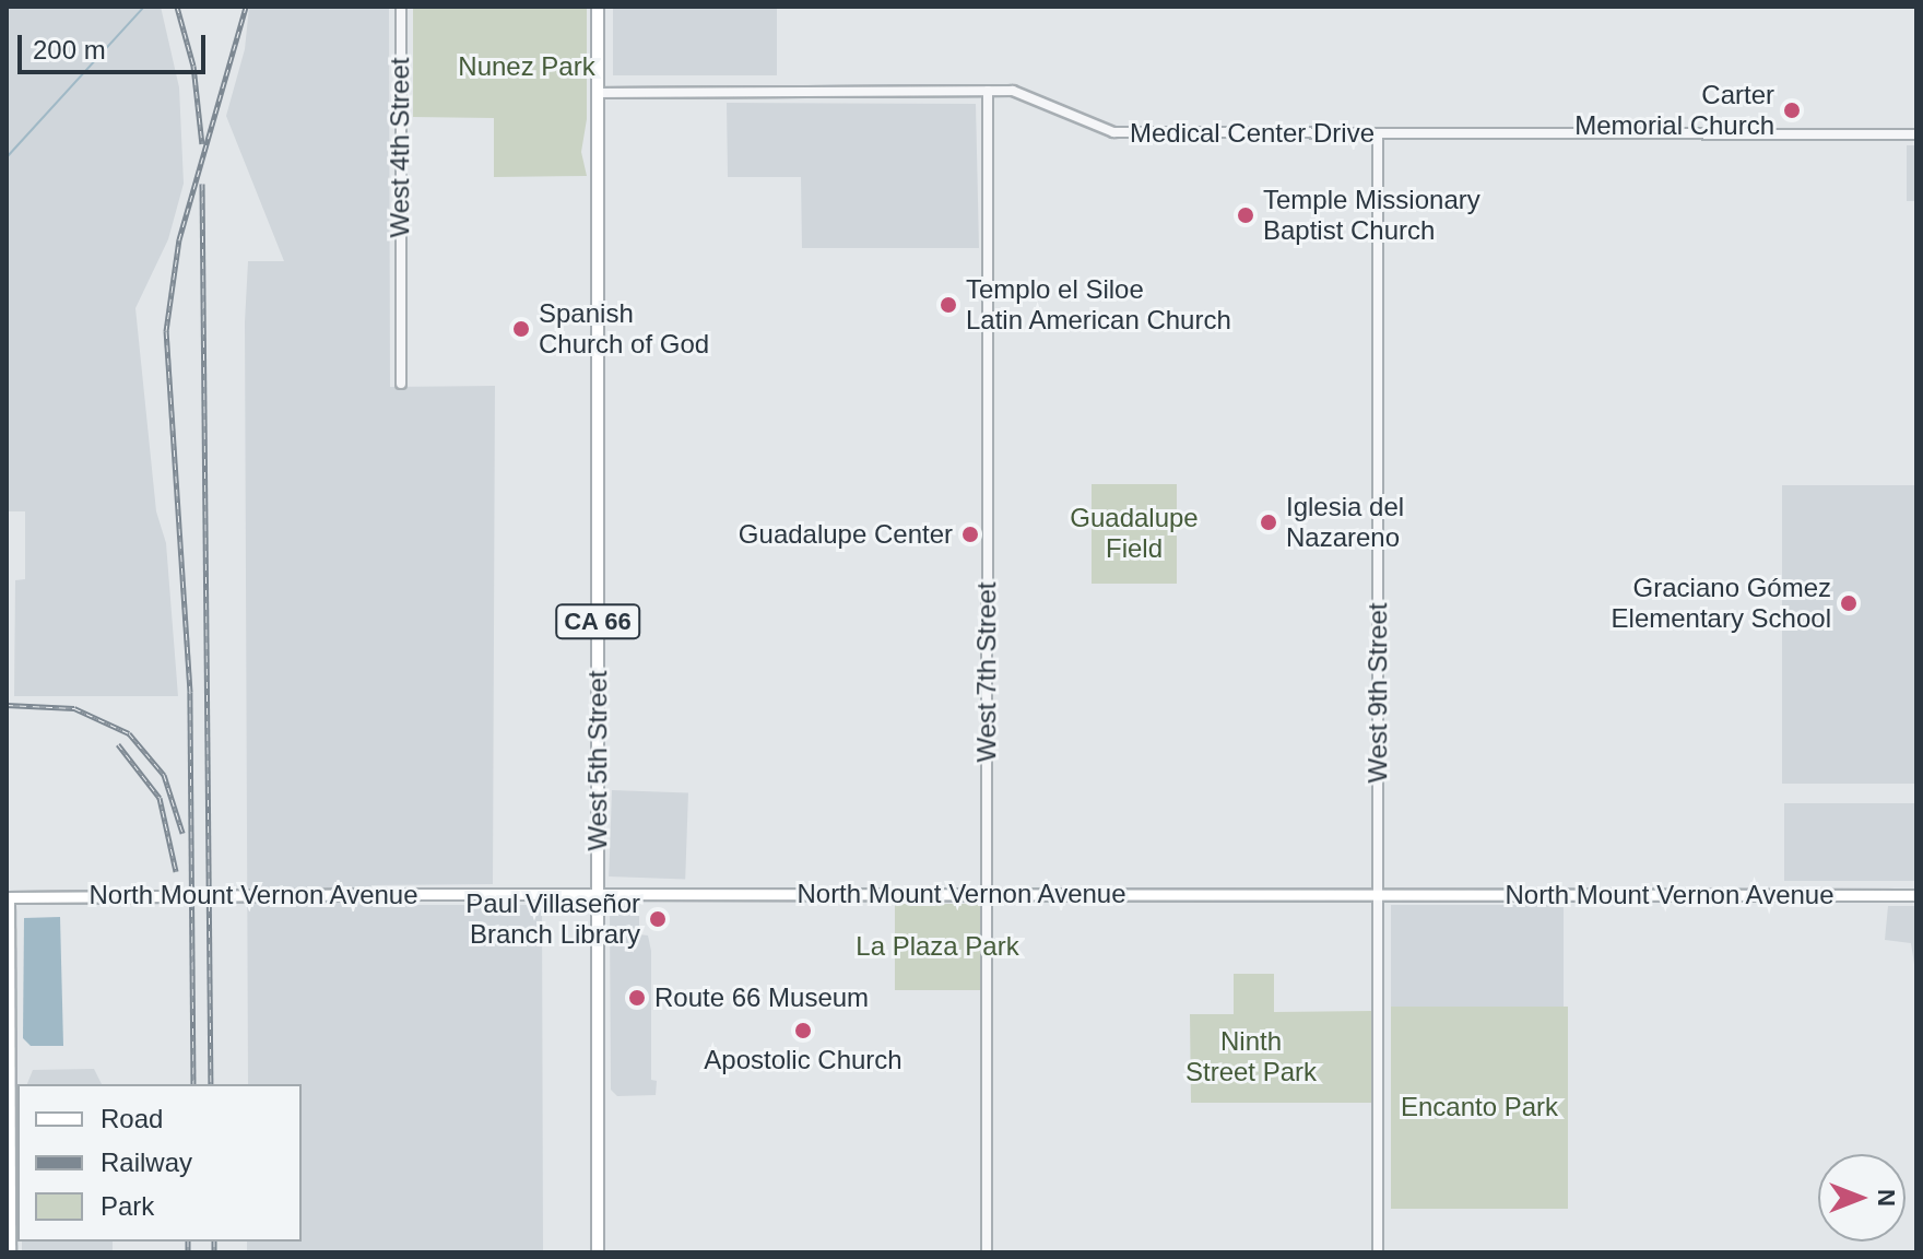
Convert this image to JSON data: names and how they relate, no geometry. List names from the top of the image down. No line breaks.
{"streets":{"main road":["CA 66","West 5th Street","North Mount Vernon Avenue"],"street":["Medical Center Drive","West 4th Street","West 7th Street","West 9th Street"]},"crossings":[["Medical Center Drive","West 7th Street"],["Medical Center Drive","West 9th Street"],["Medical Center Drive","West 5th Street"],["West 7th Street","North Mount Vernon Avenue"],["West 9th Street","North Mount Vernon Avenue"],["West 5th Street","North Mount Vernon Avenue"]],"parks":["Nunez Park","Guadalupe Field","La Plaza Park","Ninth Street Park","Encanto Park"],"places":["Carter Memorial Church","Temple Missionary Baptist Church","Templo el Siloe Latin American Church","Spanish Church of God","Iglesia del Nazareno","Guadalupe Center","Graciano Gómez Elementary School","Paul Villaseñor Branch Library","Route 66 Museum","Apostolic Church"],"legend":["Road","Railway","Park"],"scale_bar":"200 m","north":"right"}
